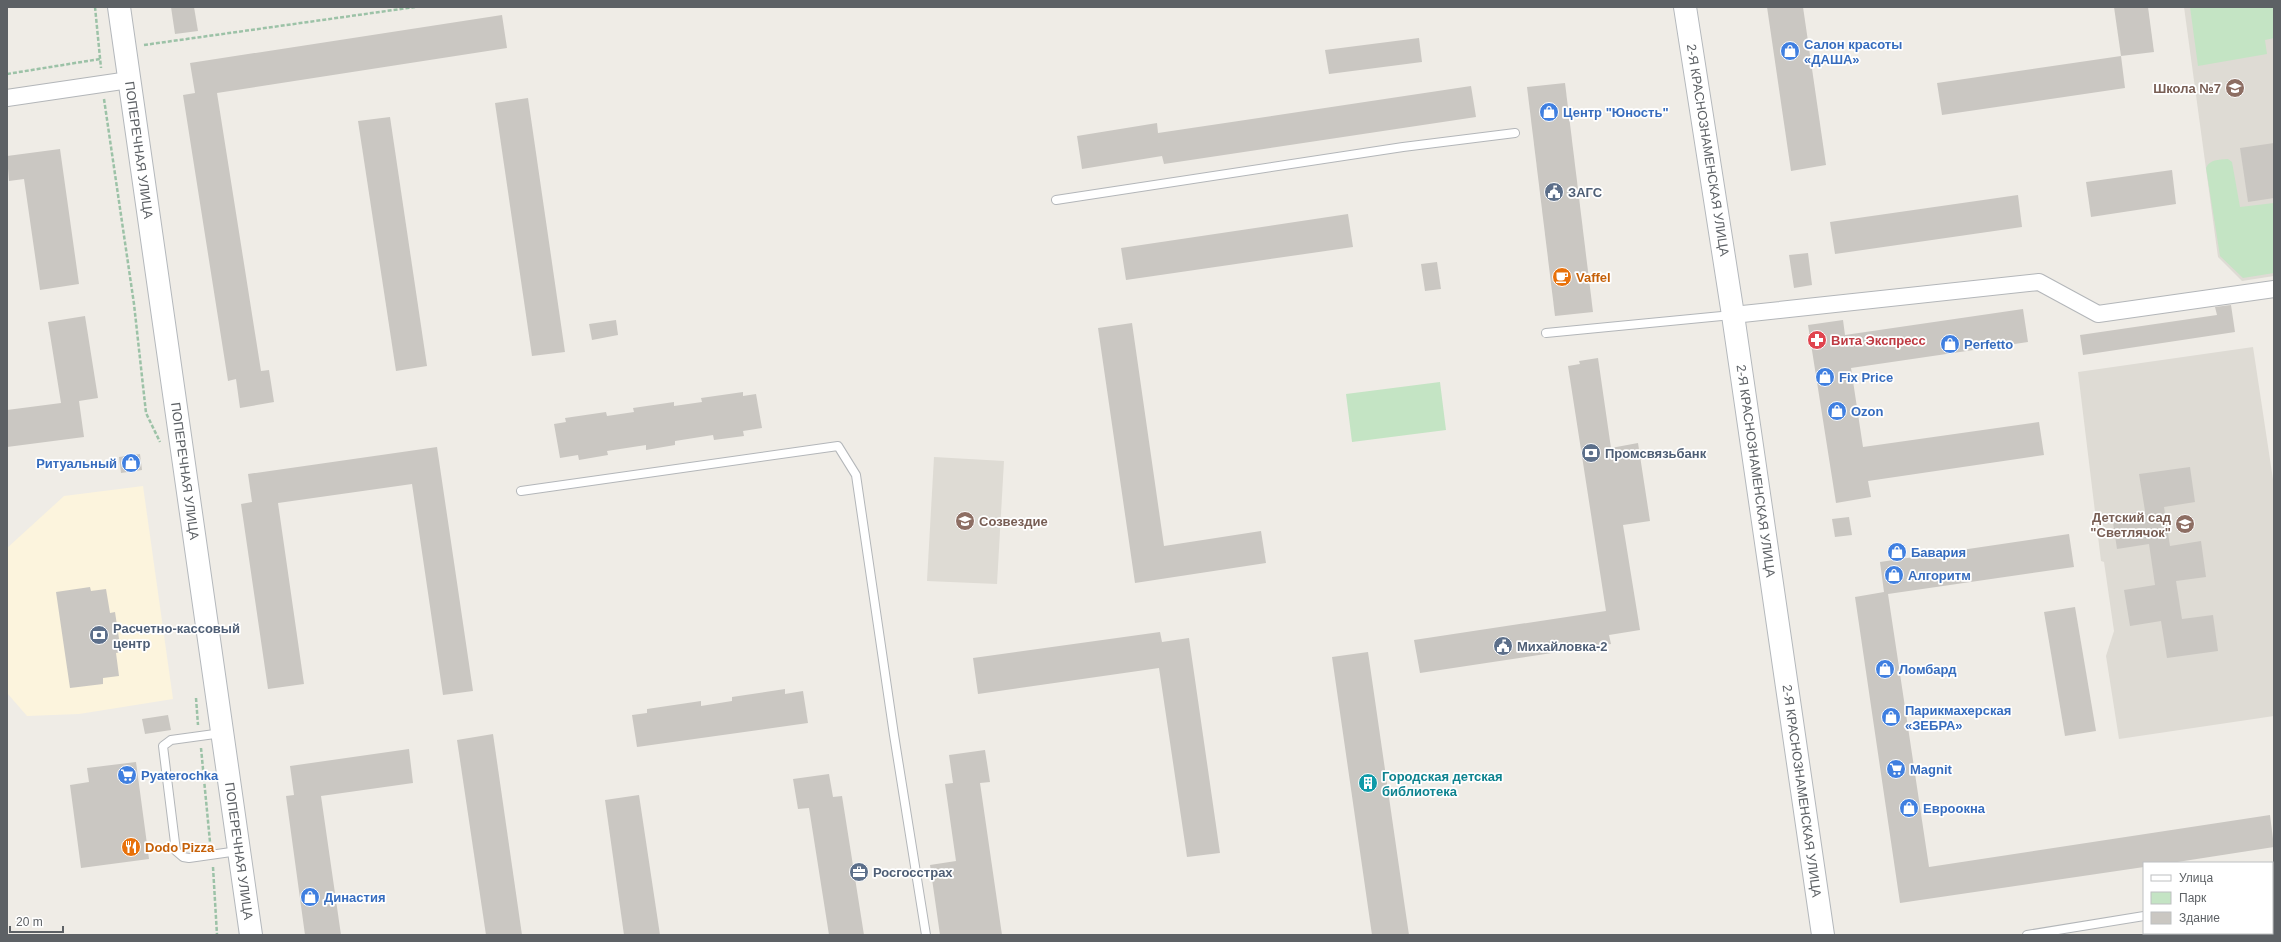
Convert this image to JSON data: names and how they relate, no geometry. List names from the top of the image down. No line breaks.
{"streets":{"street":["ПОПЕРЕЧНАЯ УЛИЦА","2-Я КРАСНОЗНАМЕНСКАЯ УЛИЦА"]},"places":{"shop":["Салон красоты «ДАША»","Центр \"Юность\"","Perfetto","Fix Price","Ozon","Ритуальный","Бавария","Алгоритм","Ломбард","Парикмахерская «ЗЕБРА»","Евроокна","Династия"],"school or university":["Школа №7","Созвездие","Детский сад \"Светлячок\""],"public building":["ЗАГС","Михайловка-2"],"cafe":["Vaffel"],"pharmacy":["Вита Экспресс"],"bank":["Промсвязьбанк","Расчетно-кассовый центр"],"supermarket":["Magnit","Pyaterochka"],"building":["Городская детская библиотека"],"restaurant":["Dodo Pizza"],"office":["Росгосстрах"]},"legend":["Улица","Парк","Здание"],"scale_bar":"20 m"}
